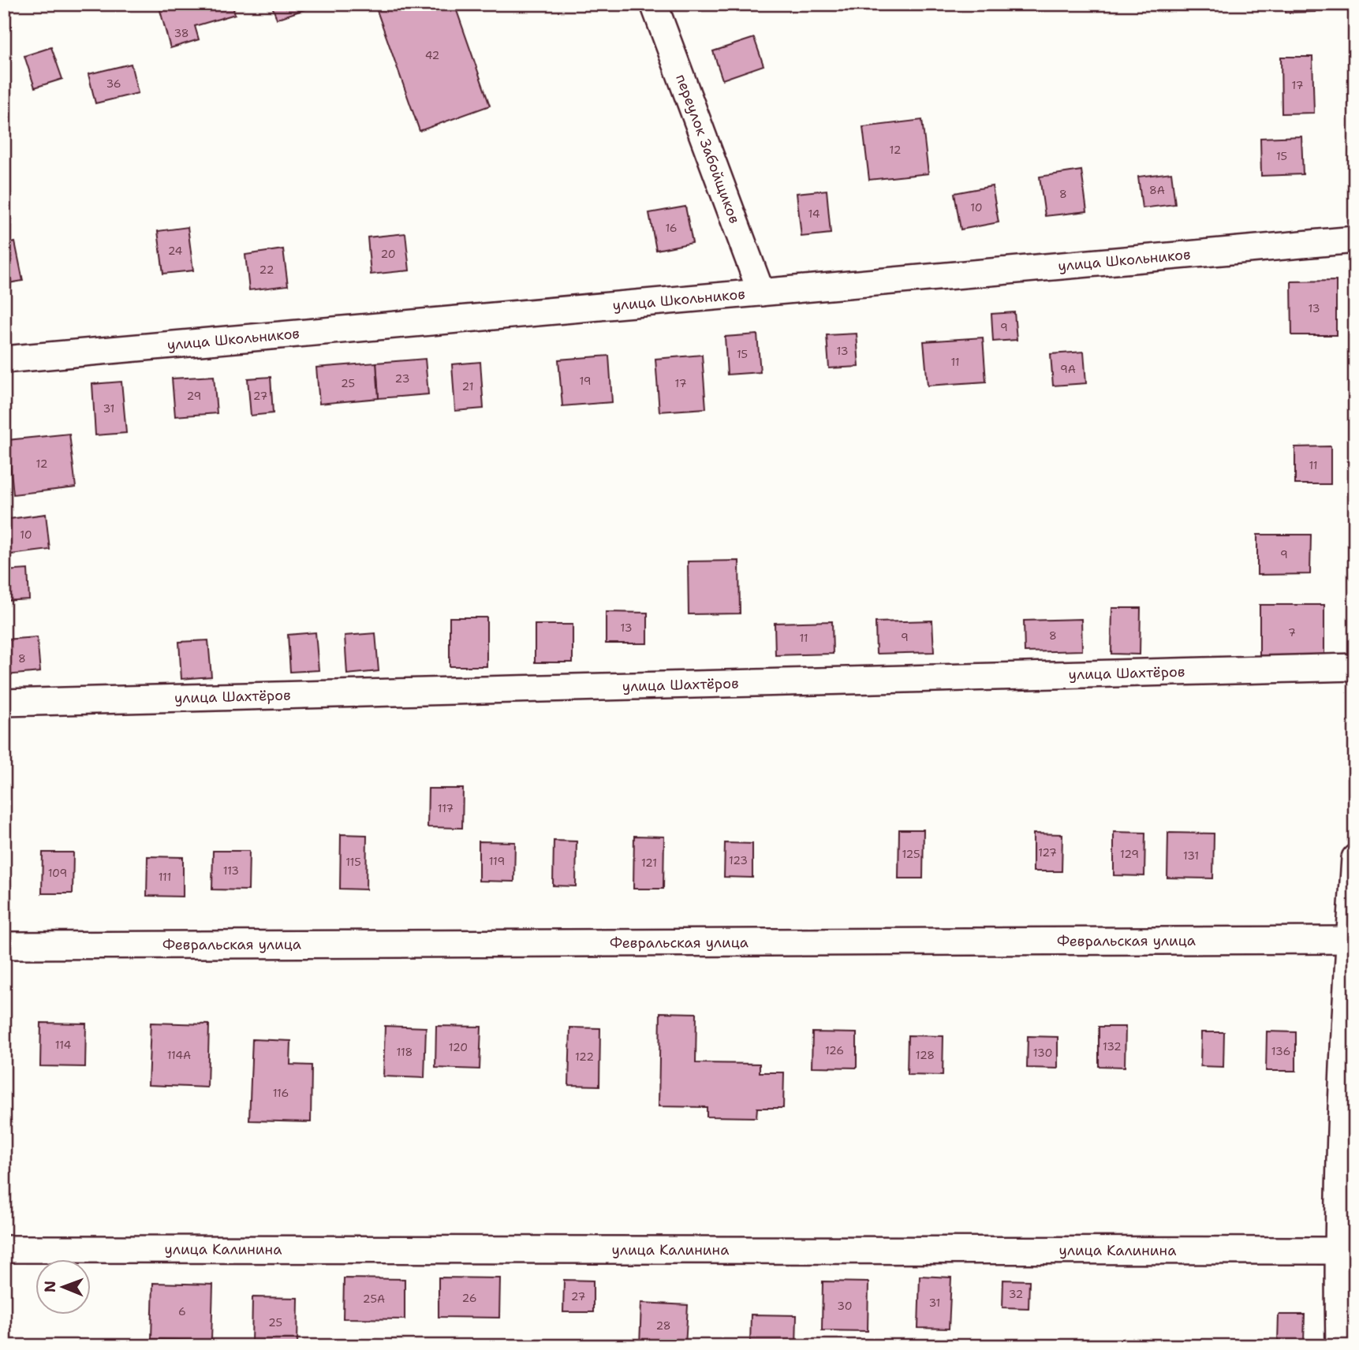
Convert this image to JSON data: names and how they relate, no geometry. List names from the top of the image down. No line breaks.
{"streets":{"street":["переулок Забойщиков","улица Школьников","улица Шахтёров","Февральская улица","улица Калинина"]},"crossings":[["переулок Забойщиков","улица Школьников"]],"house_numbers":["38","42","36","17","12","15","8А","8","10","14","16","24","20","22","13","9","13","15","11","9А","23","19","25","17","21","29","27","31","12","11","10","9","13","7","8","9","11","8","117","127","125","129","131","123","119","115","121","113","109","111","114","132","120","126","136","118","130","114А","128","122","116","32","27","26","25А","31","30","6","25","28"],"north":"left"}
